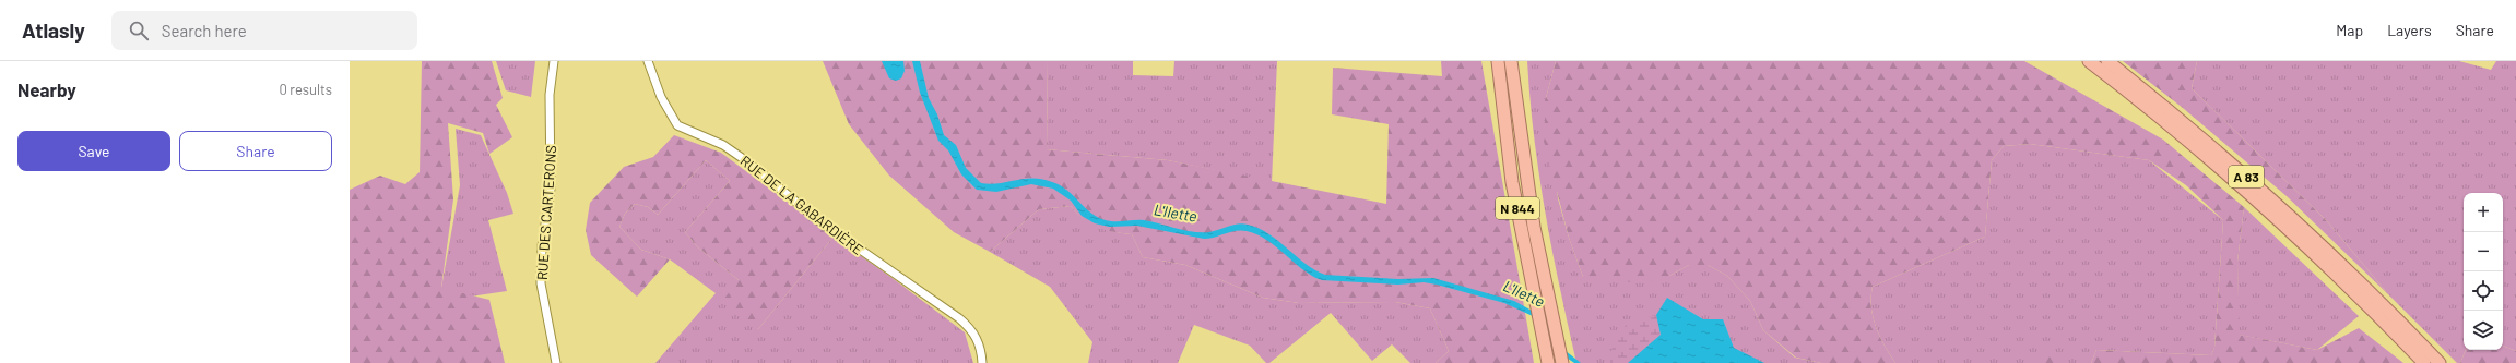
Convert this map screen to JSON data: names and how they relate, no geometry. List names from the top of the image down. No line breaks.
{"streets":{"highway":["A 83","N 844"],"street":["RUE DE LA GABARDIÈRE","RUE DES CARTERONS"]},"water":["L'Ilette"],"page":{"header":"Atlasly","search":"Search here","nav":["Map","Layers","Share"],"heading":["Nearby","0 results"],"buttons":["Save","Share"],"map_buttons":["+","−"]}}
